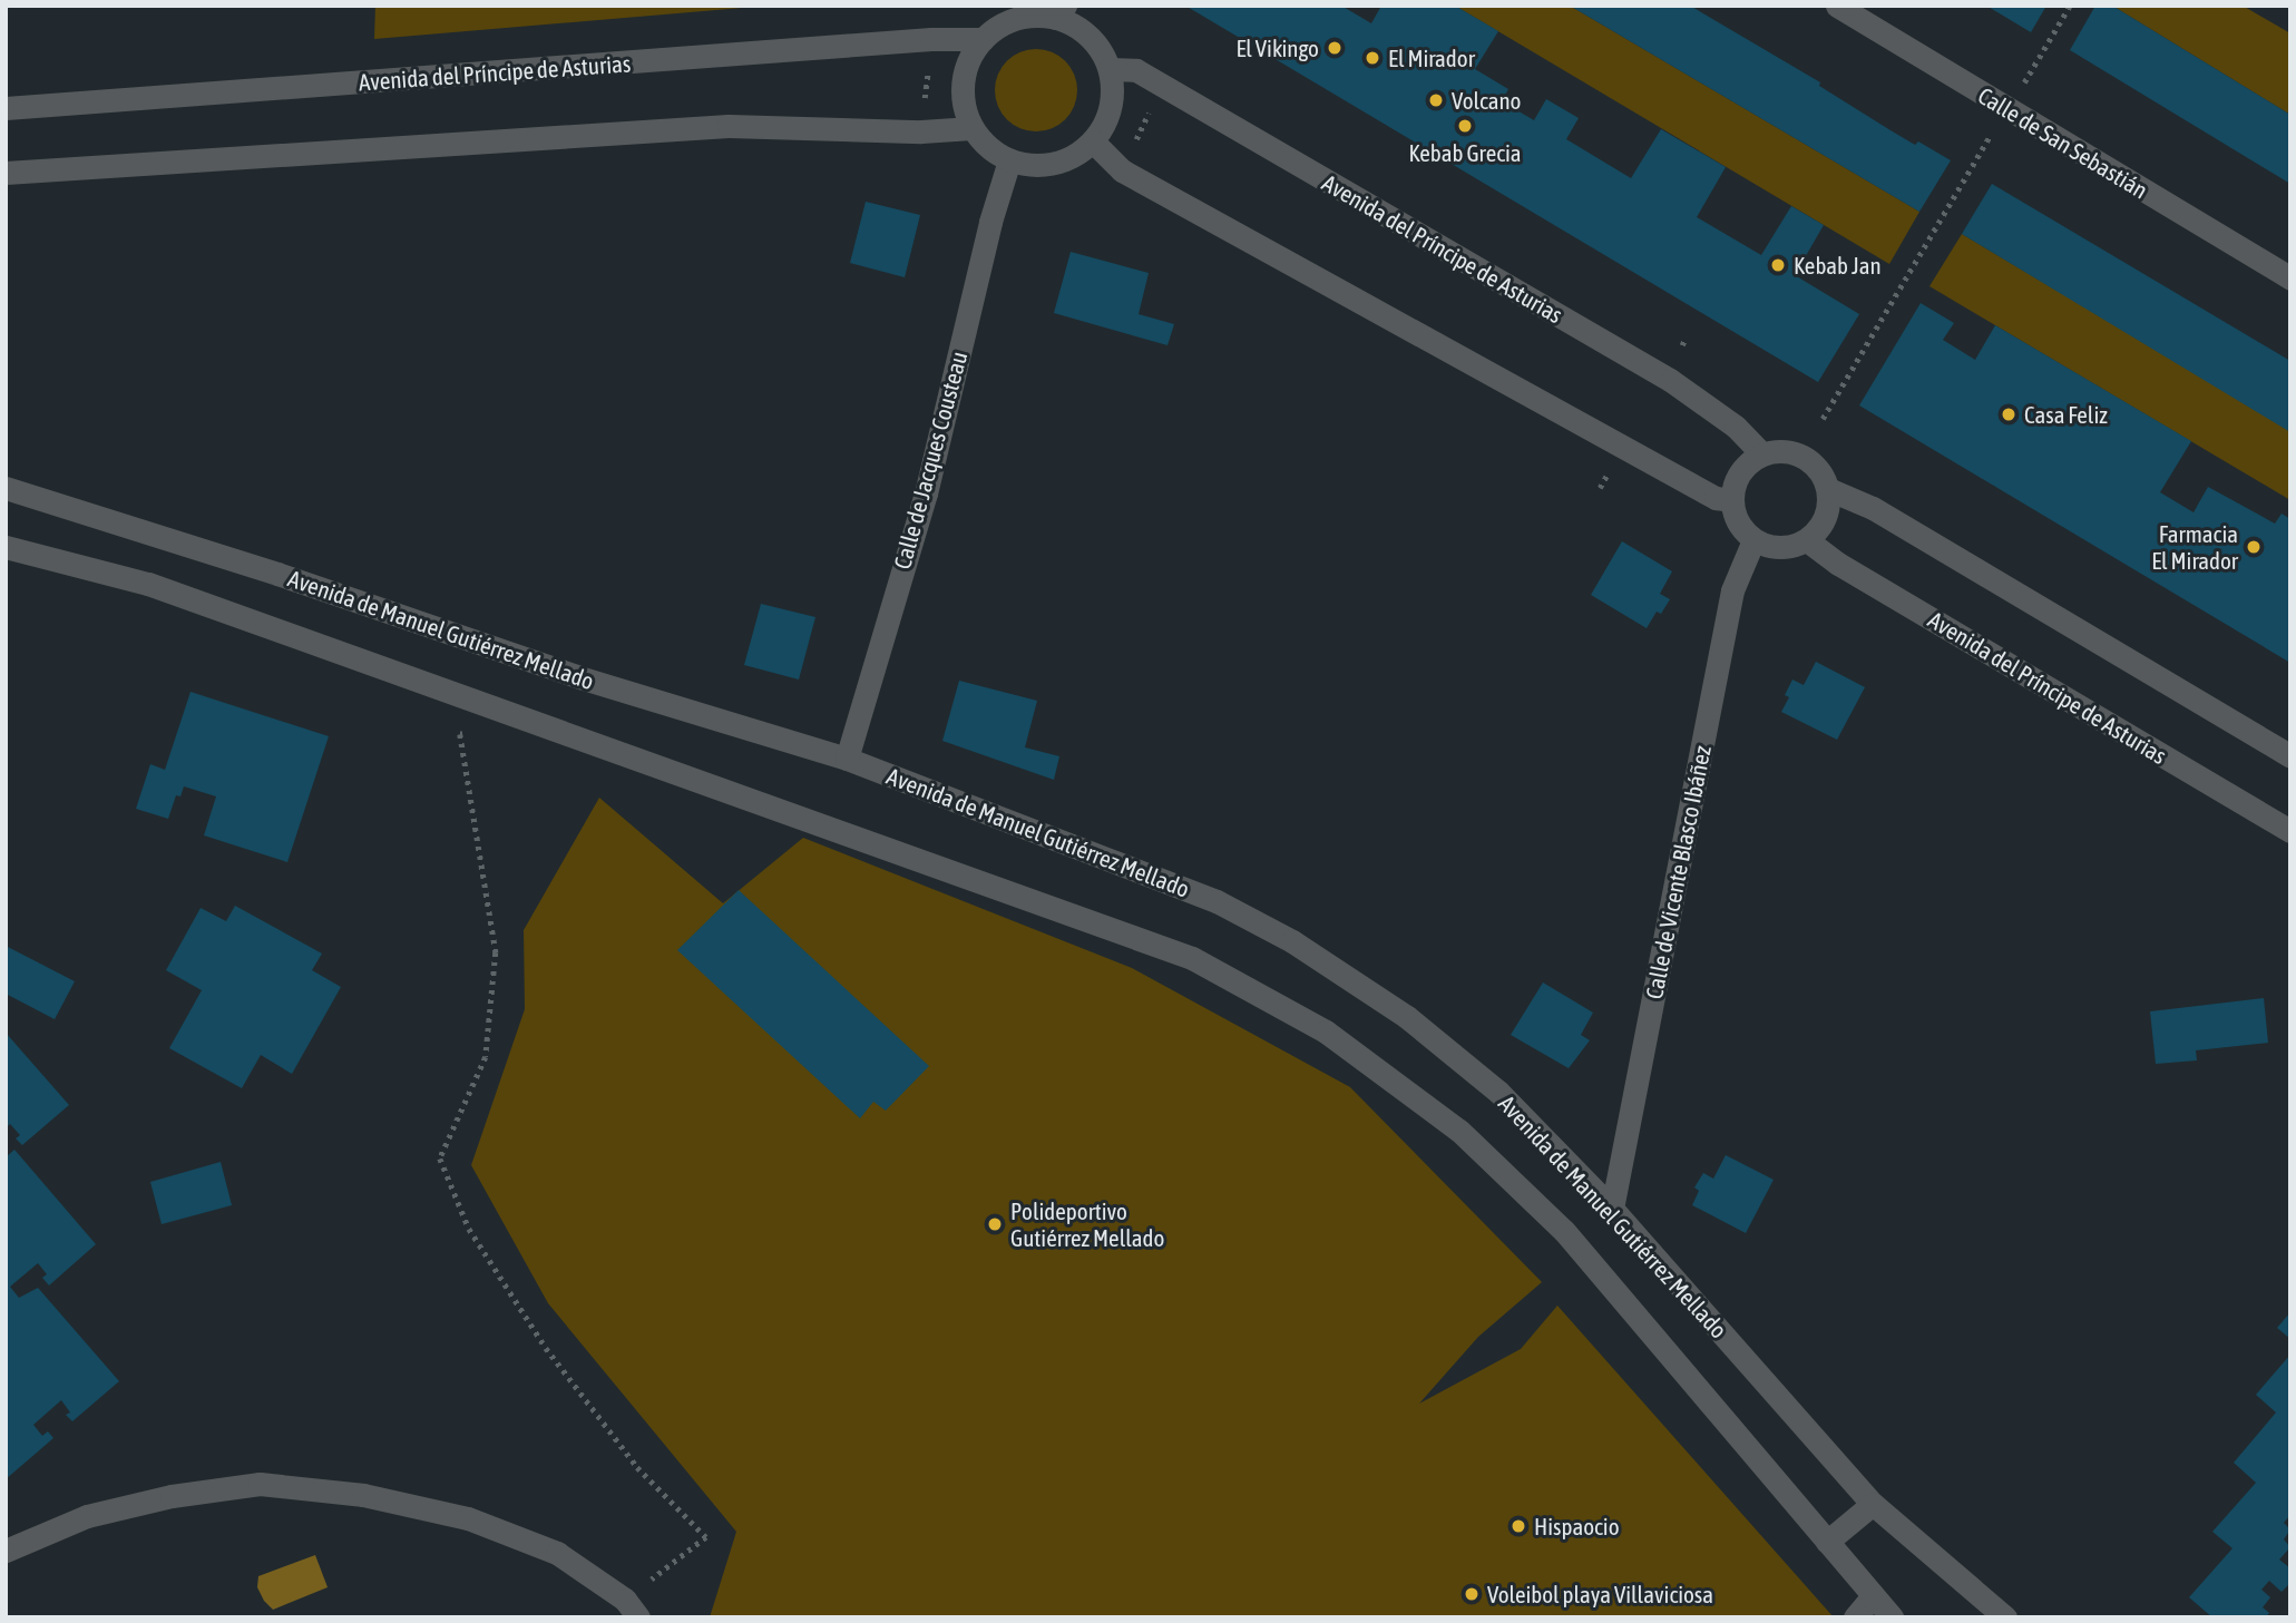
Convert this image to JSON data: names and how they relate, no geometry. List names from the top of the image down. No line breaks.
{"streets":{"street":["Avenida del Príncipe de Asturias","Calle de San Sebastián","Calle de Jacques Cousteau","Avenida de Manuel Gutiérrez Mellado","Calle de Vicente Blasco Ibáñez"]},"crossings":[["Avenida del Príncipe de Asturias","Calle de Jacques Cousteau"],["Avenida del Príncipe de Asturias","Calle de Vicente Blasco Ibáñez"],["Calle de Jacques Cousteau","Avenida de Manuel Gutiérrez Mellado"],["Avenida de Manuel Gutiérrez Mellado","Calle de Vicente Blasco Ibáñez"]],"places":["El Vikingo","El Mirador","Volcano","Kebab Grecia","Kebab Jan","Casa Feliz","Farmacia El Mirador","Polideportivo Gutiérrez Mellado","Hispaocio","Voleibol playa Villaviciosa"]}
